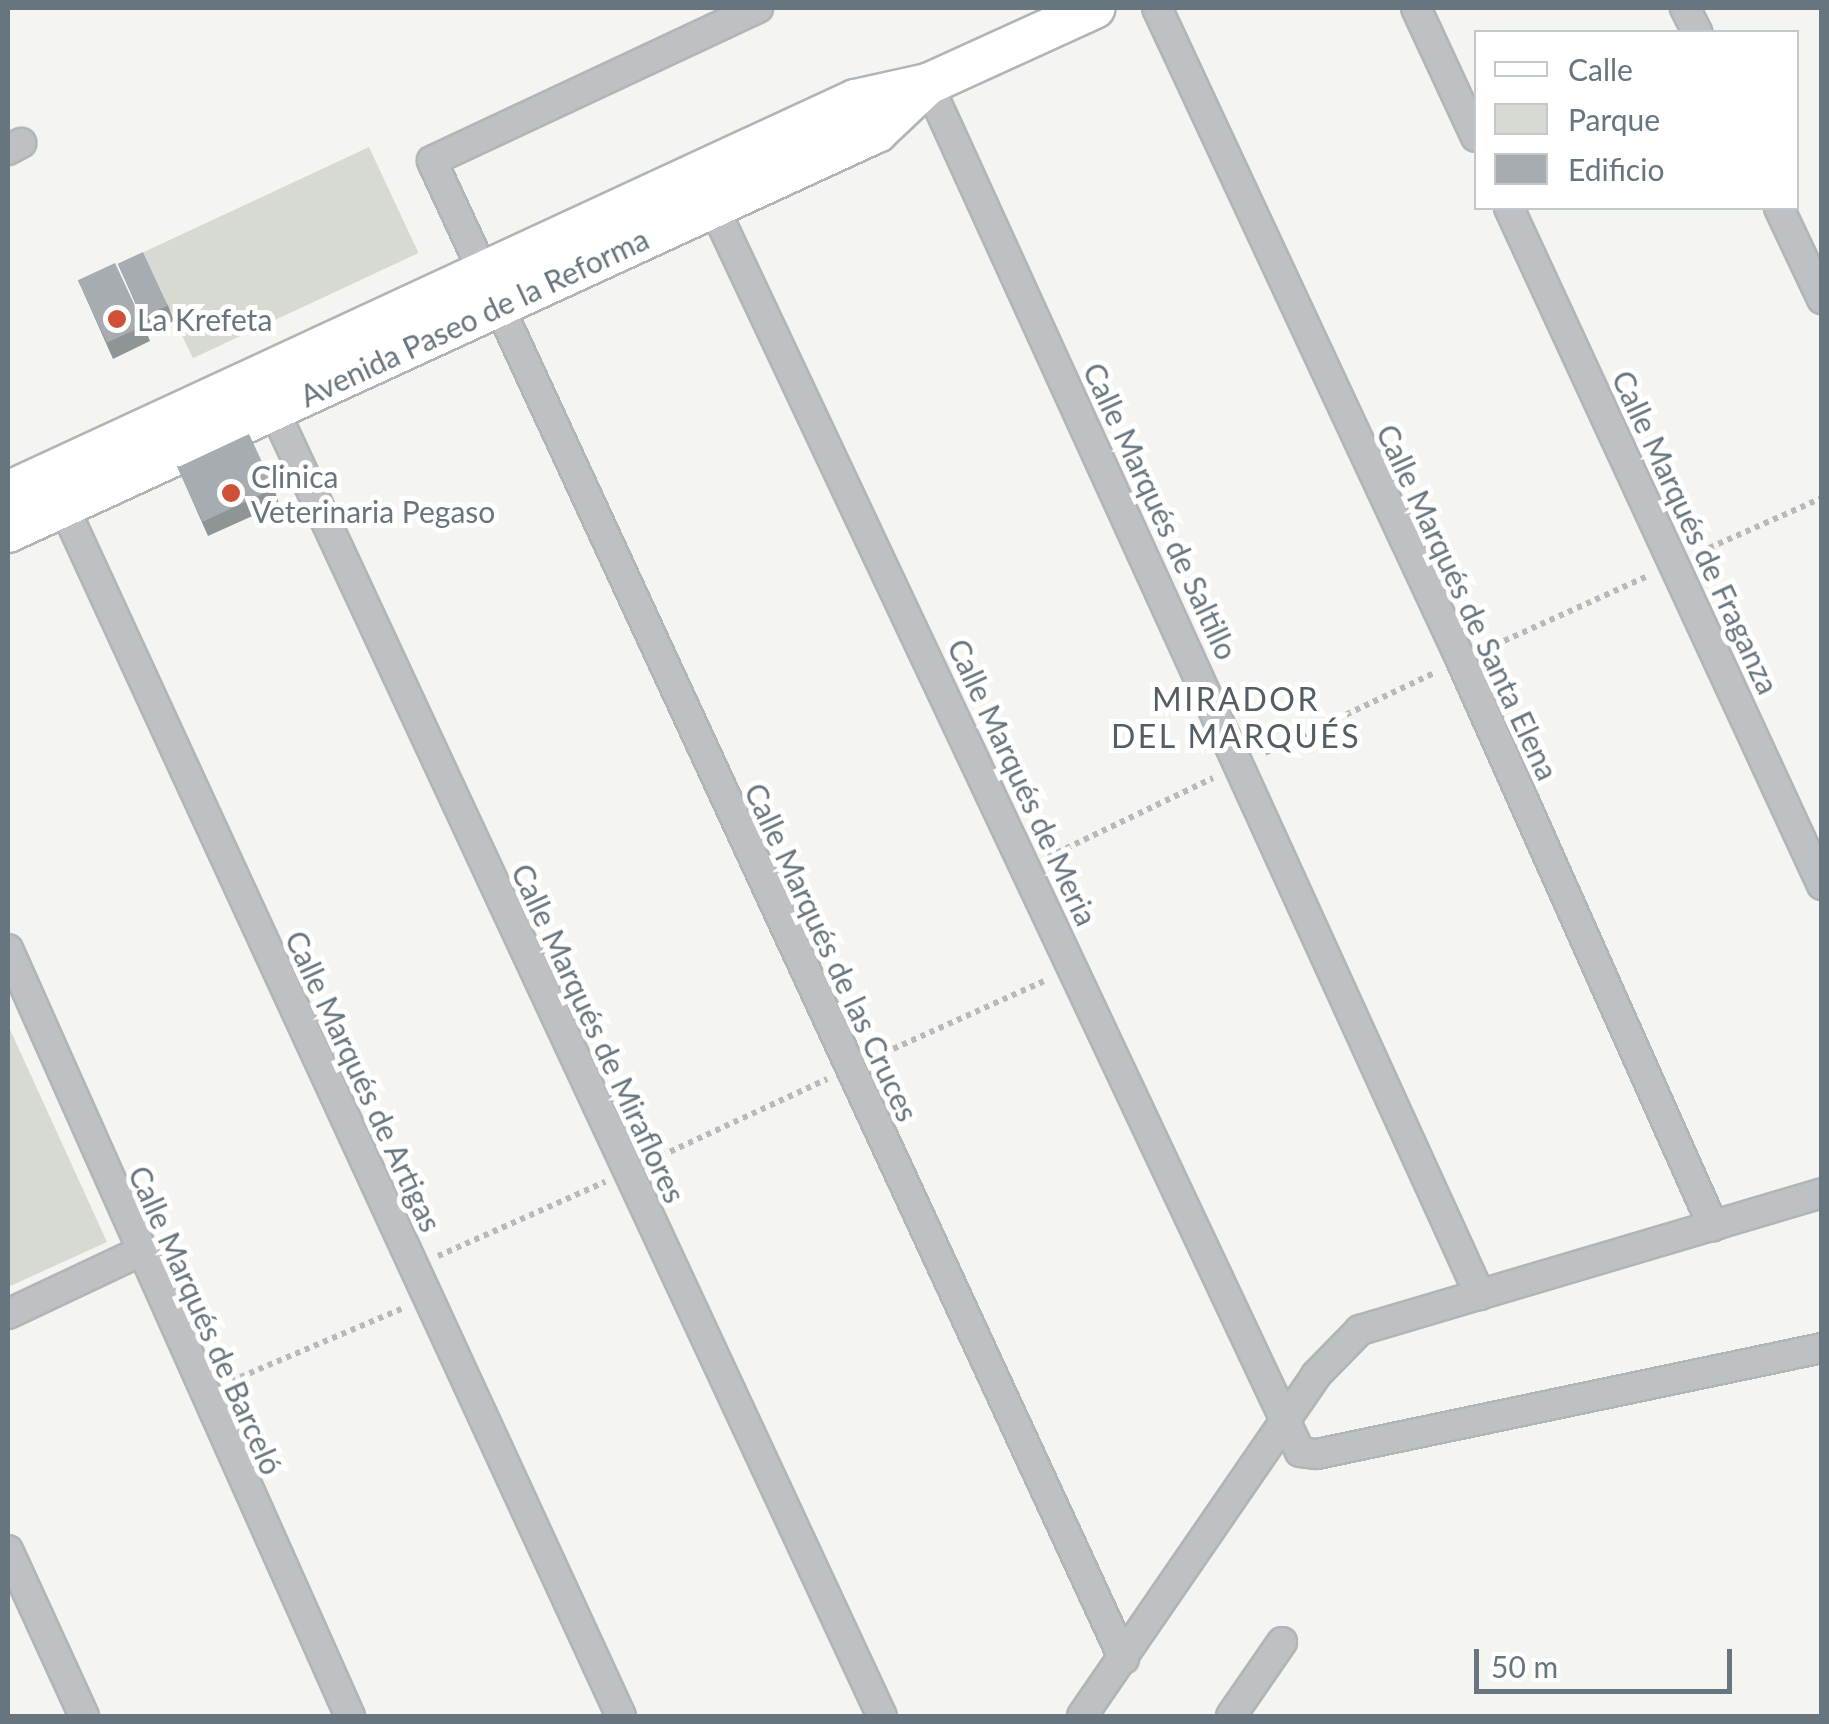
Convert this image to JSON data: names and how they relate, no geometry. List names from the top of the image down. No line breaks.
{"streets":{"street":["Avenida Paseo de la Reforma","Calle Marqués de Saltillo","Calle Marqués de Fraganza","Calle Marqués de Santa Elena","Calle Marqués de Meria","Calle Marqués de las Cruces","Calle Marqués de Miraflores","Calle Marqués de Artigas","Calle Marqués de Barceló"]},"crossings":[["Avenida Paseo de la Reforma","Calle Marqués de Saltillo"],["Avenida Paseo de la Reforma","Calle Marqués de Meria"],["Avenida Paseo de la Reforma","Calle Marqués de las Cruces"],["Avenida Paseo de la Reforma","Calle Marqués de Miraflores"],["Avenida Paseo de la Reforma","Calle Marqués de Artigas"]],"districts":["MIRADOR DEL MARQUÉS"],"places":["La Krefeta","Clinica Veterinaria Pegaso"],"legend":["Calle","Parque","Edificio"],"scale_bar":"50 m"}
